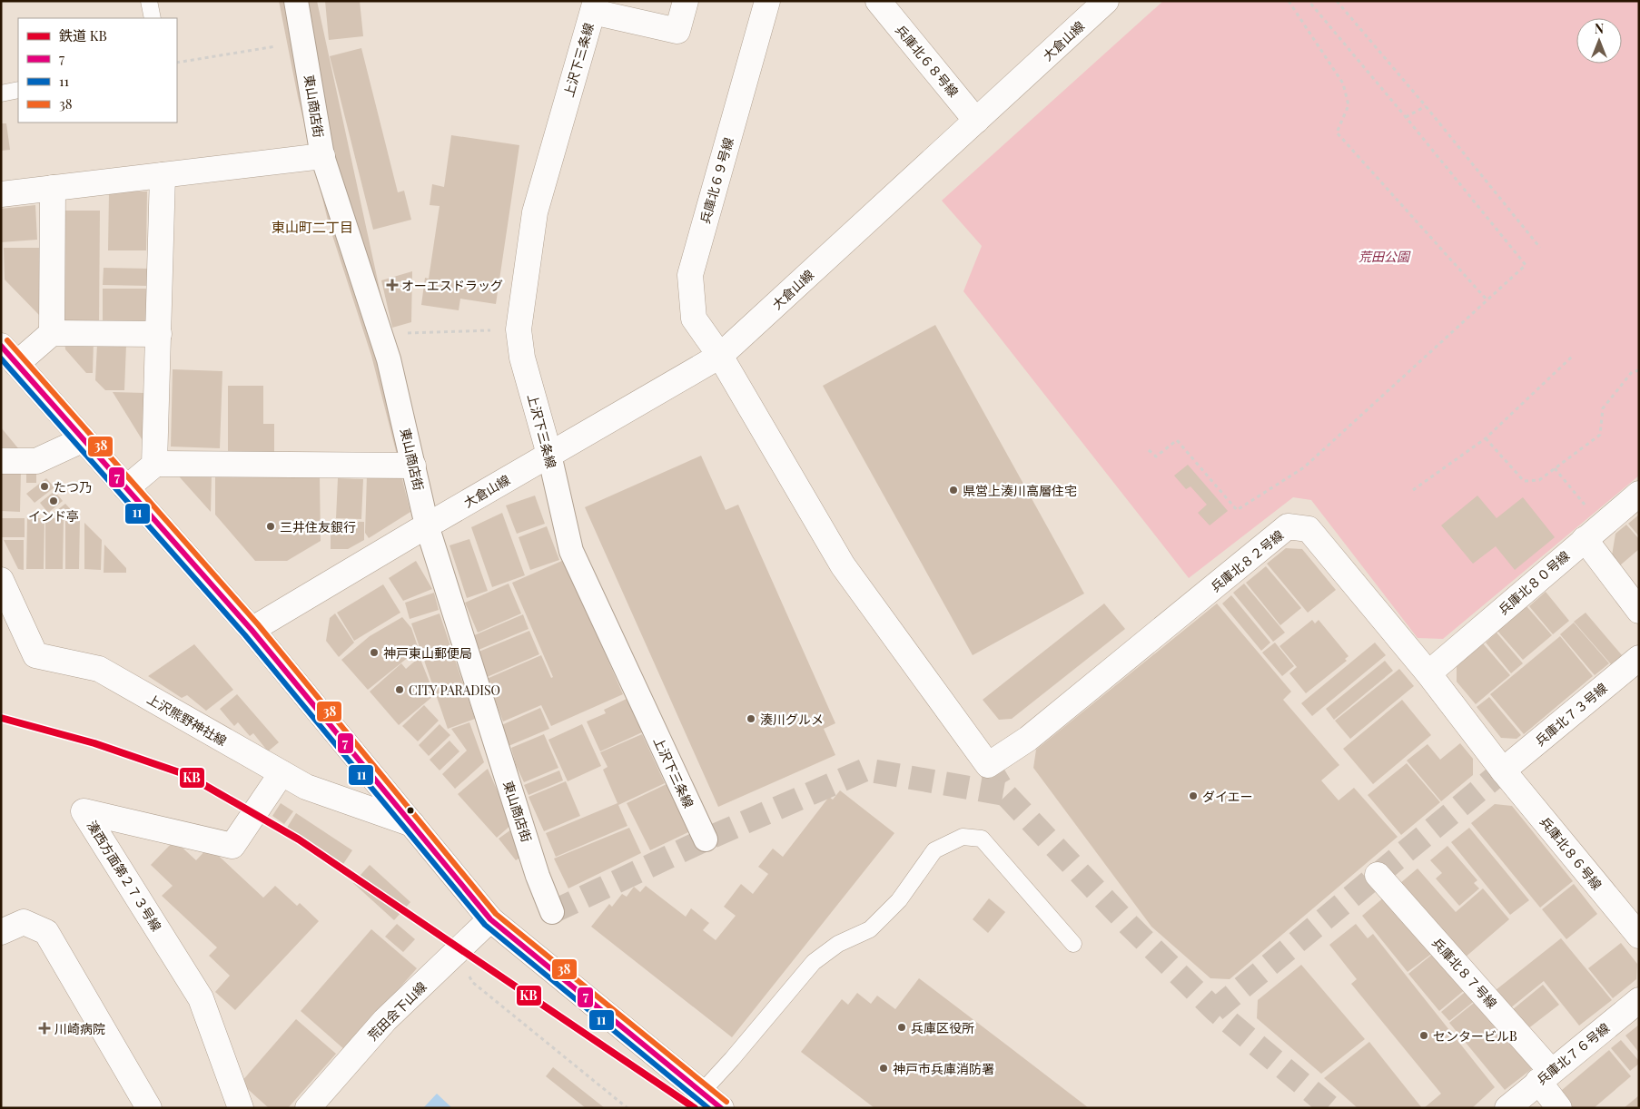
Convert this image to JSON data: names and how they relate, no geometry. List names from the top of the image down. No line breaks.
{"streets":{"street":["大倉山線","上沢下三条線","兵庫北６８号線","東山商店街","兵庫北６９号線","兵庫北８２号線","兵庫北８０号線","兵庫北７３号線","上沢熊野神社線","兵庫北８６号線","湊西方面第２７３号線","兵庫北８７号線","荒田会下山線","兵庫北７６号線"]},"crossings":[["大倉山線","上沢下三条線"],["大倉山線","兵庫北６８号線"],["大倉山線","兵庫北６９号線"],["兵庫北６９号線","兵庫北８２号線"],["兵庫北８２号線","兵庫北８０号線"],["兵庫北８２号線","兵庫北７３号線"],["兵庫北８２号線","兵庫北８６号線"],["兵庫北７３号線","兵庫北８６号線"],["上沢熊野神社線","湊西方面第２７３号線"],["兵庫北８７号線","兵庫北７６号線"]],"districts":["東山町二丁目"],"parks":["荒田公園"],"places":{"health":["オーエスドラッグ","川崎病院"],"other":["たつ乃","県営上湊川高層住宅","インド亭","三井住友銀行","神戸東山郵便局","CITY PARADISO","湊川グルメ","ダイエー","兵庫区役所","センタービルB","神戸市兵庫消防署"]},"lines":["transit line 38","transit line 7","transit line 11","rail line KB"],"legend":["鉄道 KB","7","11","38"],"north":"top"}
